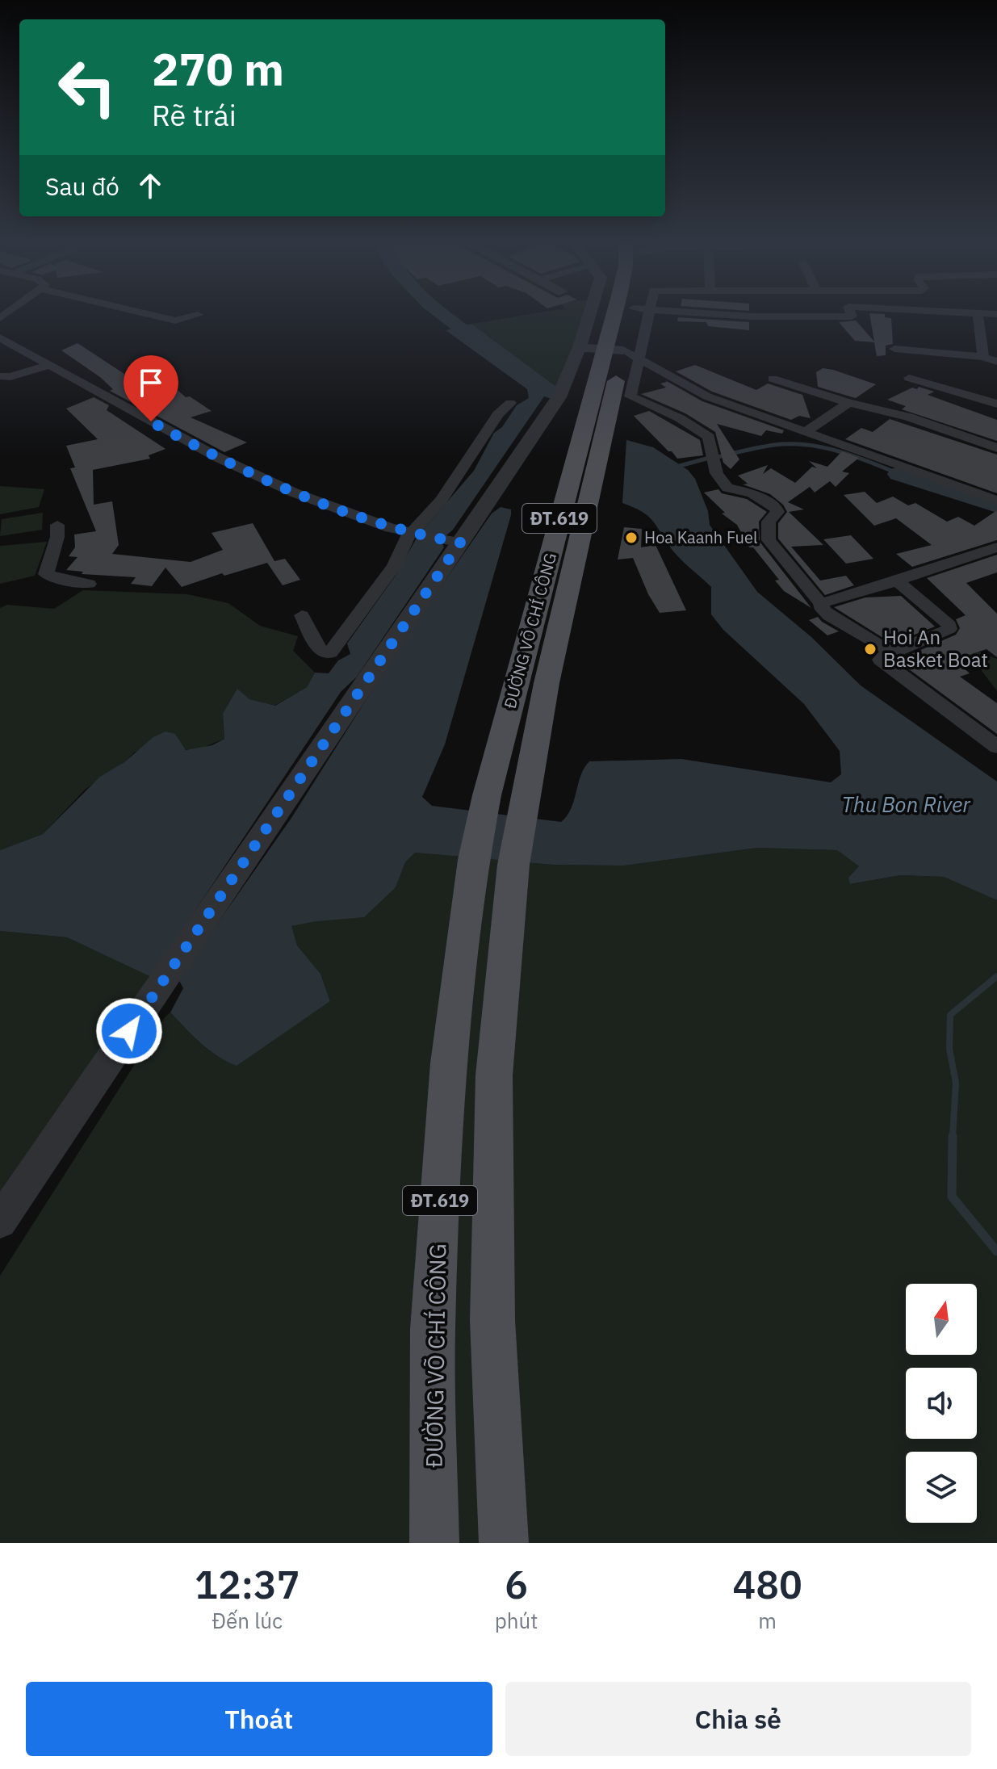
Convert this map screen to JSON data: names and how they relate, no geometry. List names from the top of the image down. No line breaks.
{"streets":{"main road":["ĐT.619","ĐƯỜNG VÕ CHÍ CÔNG"]},"water":["Thu Bon River"],"places":["Hoa Kaanh Fuel","Hoi An Basket Boat"],"north":"top","page":{"turn":["270 m","Rẽ trái"],"then":"Sau đó","eta":["12:37","Đến lúc","6","phút","480","m"],"buttons":["Thoát","Chia sẻ"]}}
